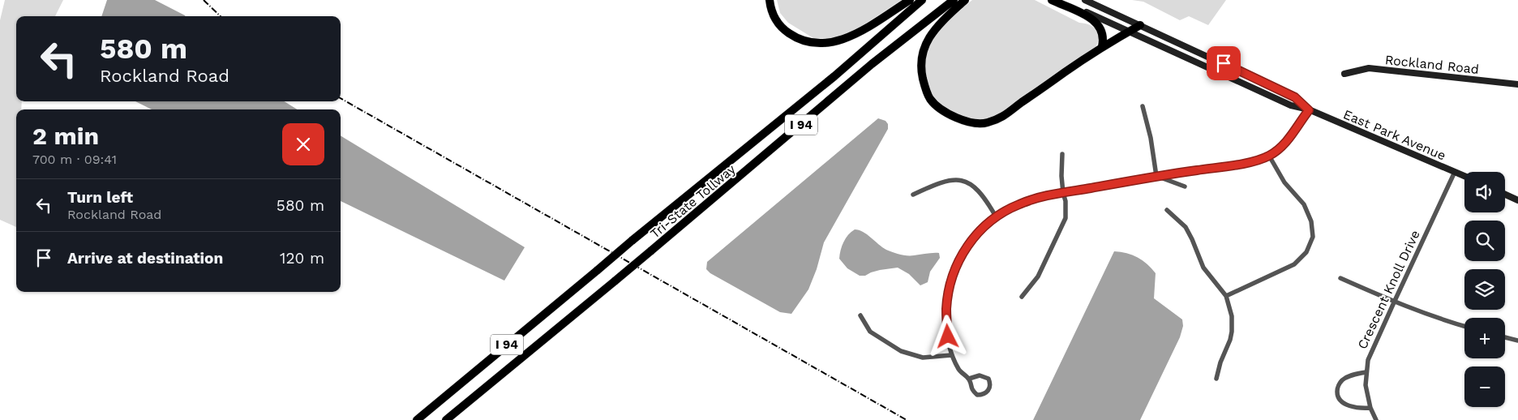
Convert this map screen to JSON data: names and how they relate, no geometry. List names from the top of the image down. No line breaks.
{"streets":{"highway":["I 94","Tri-State Tollway"],"main road":["Rockland Road","East Park Avenue"],"street":["Crescent Knoll Drive"]},"crossings":[["East Park Avenue","Crescent Knoll Drive"]],"page":{"turn":["580 m","Rockland Road"],"heading":["2 min","700 m · 09:41"],"map_buttons":["+","−"],"list":[{"name":"Turn left","note":"Rockland Road","value":"580 m"},{"name":"Arrive at destination","value":"120 m"}]}}
